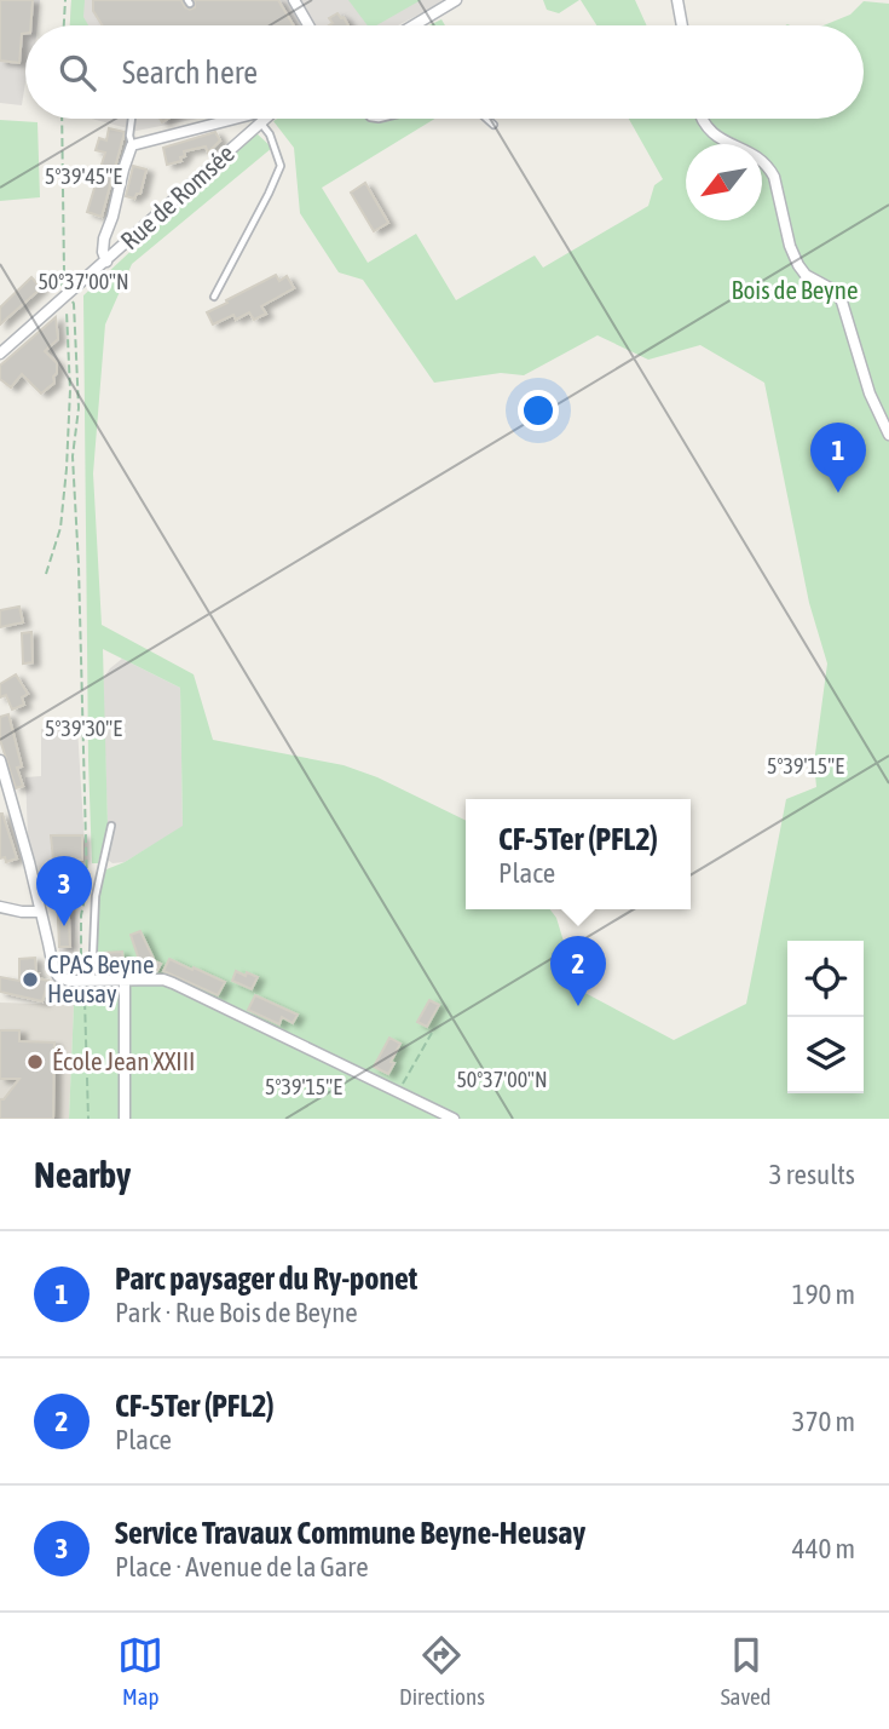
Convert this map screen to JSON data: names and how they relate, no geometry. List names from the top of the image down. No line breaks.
{"streets":{"street":["Rue de Romsée"]},"parks":["Bois de Beyne"],"places":["CPAS Beyne Heusay","École Jean XXIII"],"north":"bottom left","page":{"search":"Search here","pins":["1","3","2"],"popup":["CF-5Ter (PFL2)","Place"],"heading":["Nearby","3 results"],"list":[{"mark":"1","name":"Parc paysager du Ry-ponet","note":"Park · Rue Bois de Beyne","value":"190 m"},{"mark":"2","name":"CF-5Ter (PFL2)","note":"Place","value":"370 m"},{"mark":"3","name":"Service Travaux Commune Beyne-Heusay","note":"Place · Avenue de la Gare","value":"440 m"}],"nav":["Map","Directions","Saved"]},"coordinates":["5°39'45\"E","50°37'00\"N","5°39'30\"E","5°39'15\"E"]}
